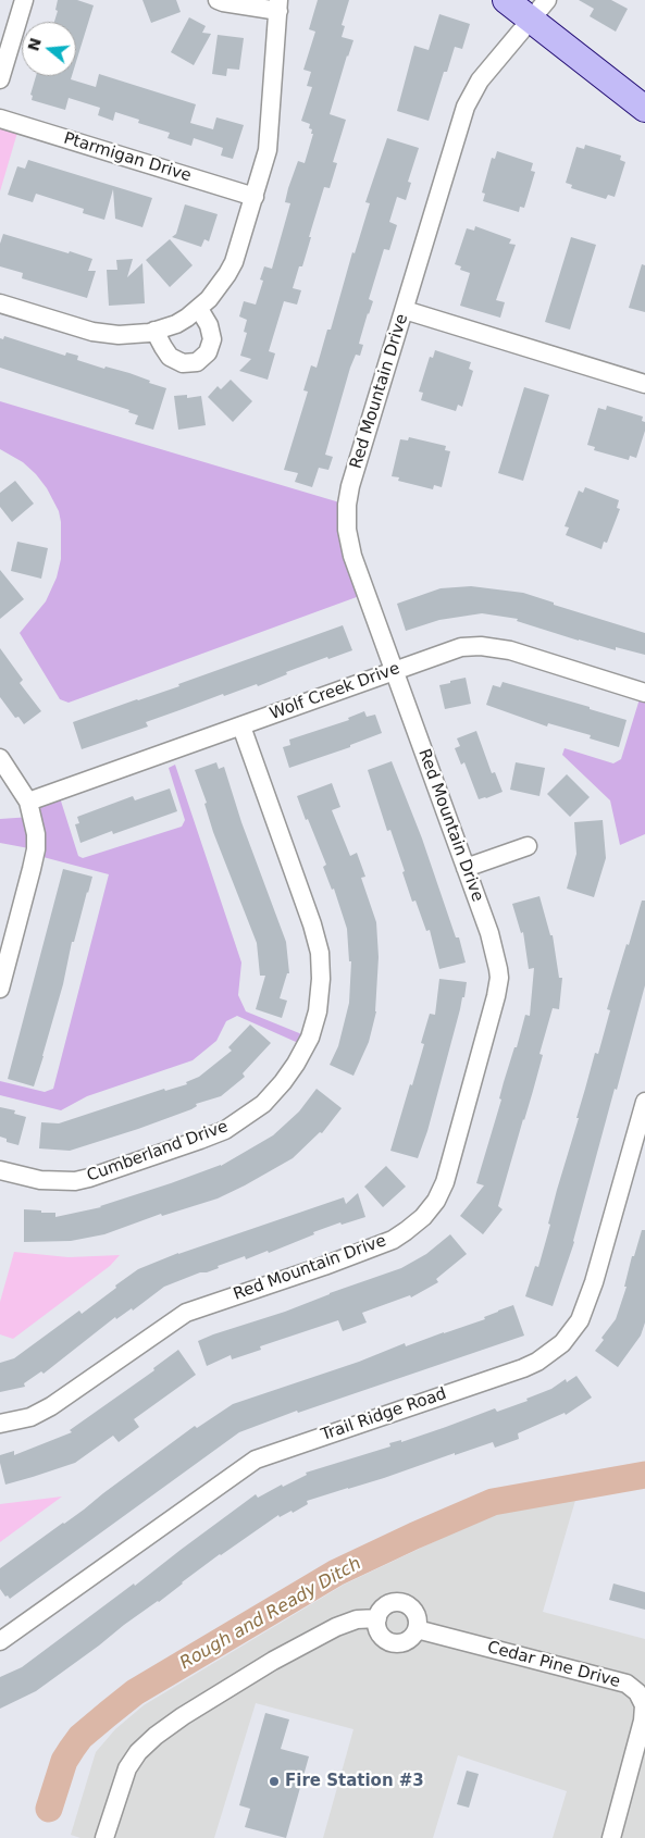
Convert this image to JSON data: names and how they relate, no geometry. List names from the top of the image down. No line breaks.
{"streets":{"street":["Ptarmigan Drive","Red Mountain Drive","Wolf Creek Drive","Cumberland Drive","Trail Ridge Road","Cedar Pine Drive"]},"crossings":[["Red Mountain Drive","Wolf Creek Drive"],["Wolf Creek Drive","Cumberland Drive"]],"water":["Rough and Ready Ditch"],"places":["Fire Station #3"],"north":"left"}
